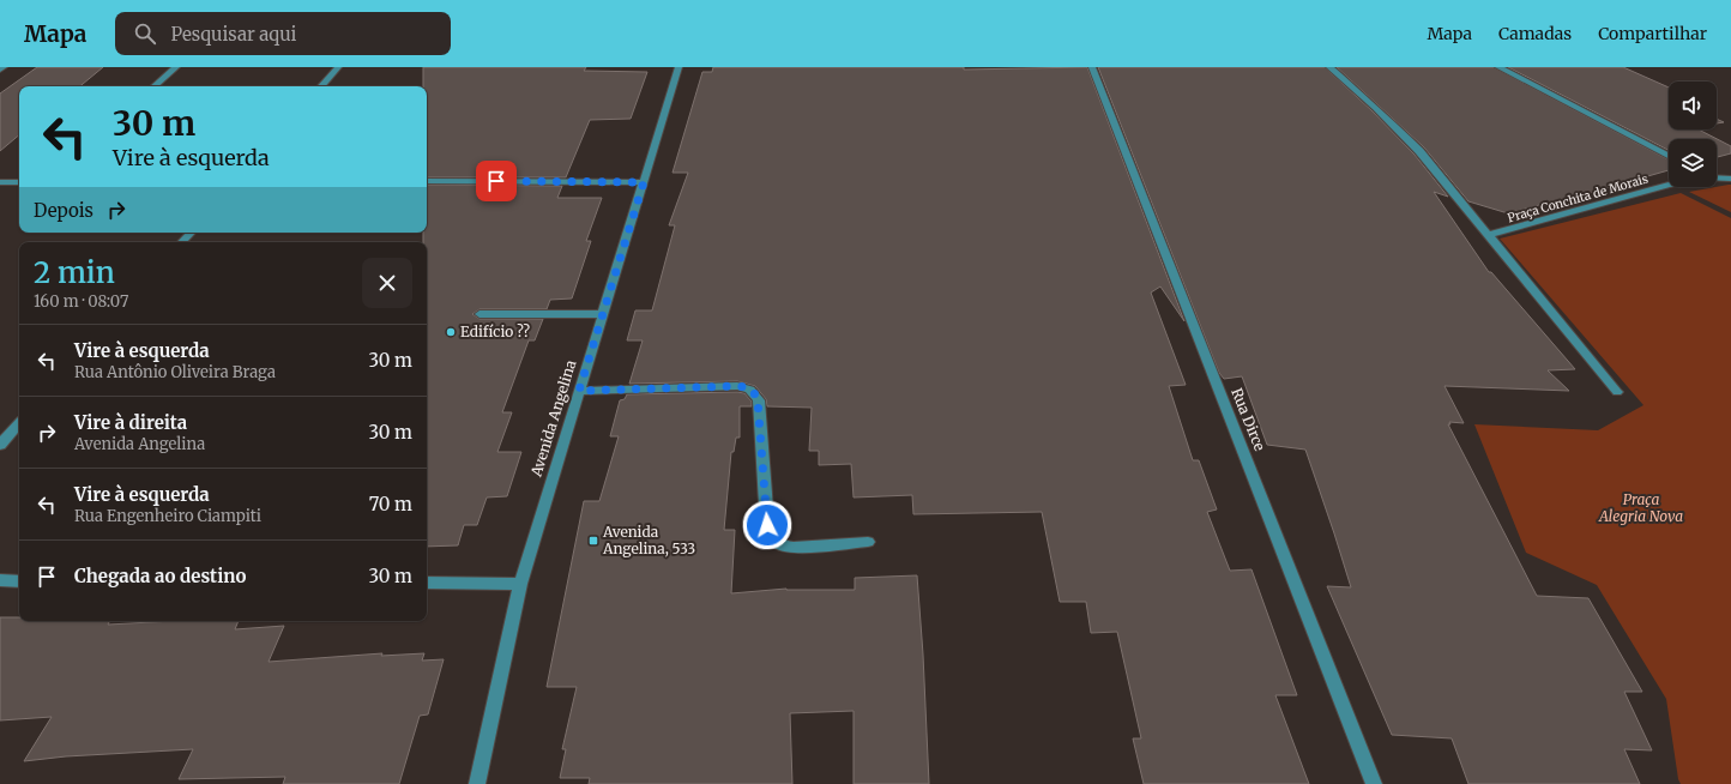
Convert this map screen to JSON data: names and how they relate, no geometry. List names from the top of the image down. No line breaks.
{"streets":{"street":["Praça Conchita de Morais","Avenida Angelina","Rua Dirce"]},"parks":["Praça Alegria Nova"],"places":{"other":["Edifício ??"],"transit":["Avenida Angelina, 533"]},"page":{"header":"Mapa","search":"Pesquisar aqui","nav":["Mapa","Camadas","Compartilhar"],"turn":["30 m","Vire à esquerda"],"then":"Depois","heading":["2 min","160 m · 08:07"],"list":[{"name":"Vire à esquerda","note":"Rua Antônio Oliveira Braga","value":"30 m"},{"name":"Vire à direita","note":"Avenida Angelina","value":"30 m"},{"name":"Vire à esquerda","note":"Rua Engenheiro Ciampiti","value":"70 m"},{"name":"Chegada ao destino","value":"30 m"}]}}
